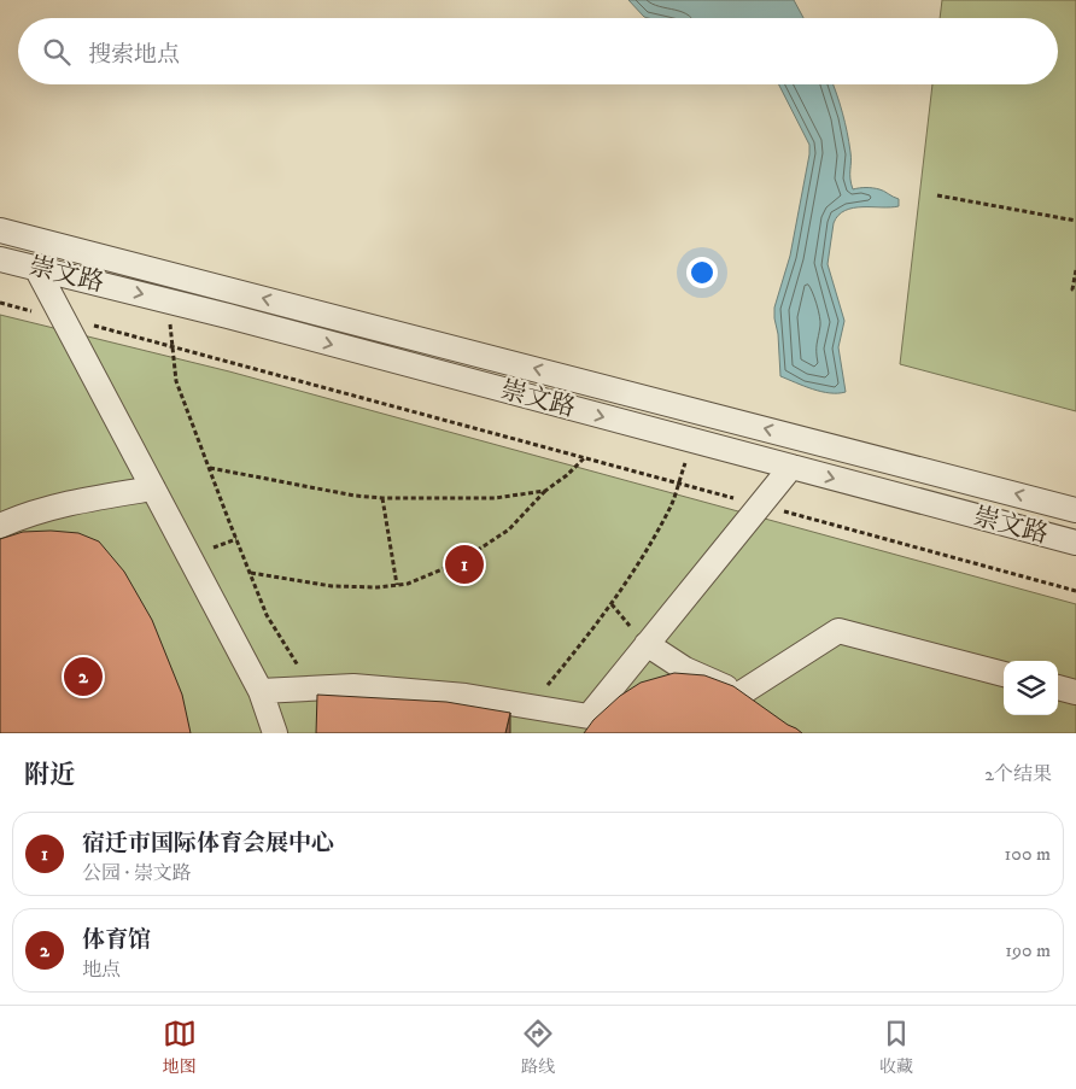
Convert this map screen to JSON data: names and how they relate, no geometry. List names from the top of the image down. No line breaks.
{"streets":{"street":["崇文路"]},"page":{"search":"搜索地点","pins":["1","2"],"heading":["附近","2个结果"],"list":[{"mark":"1","name":"宿迁市国际体育会展中心","note":"公园 · 崇文路","value":"100 m"},{"mark":"2","name":"体育馆","note":"地点","value":"190 m"}],"nav":["地图","路线","收藏"]}}
